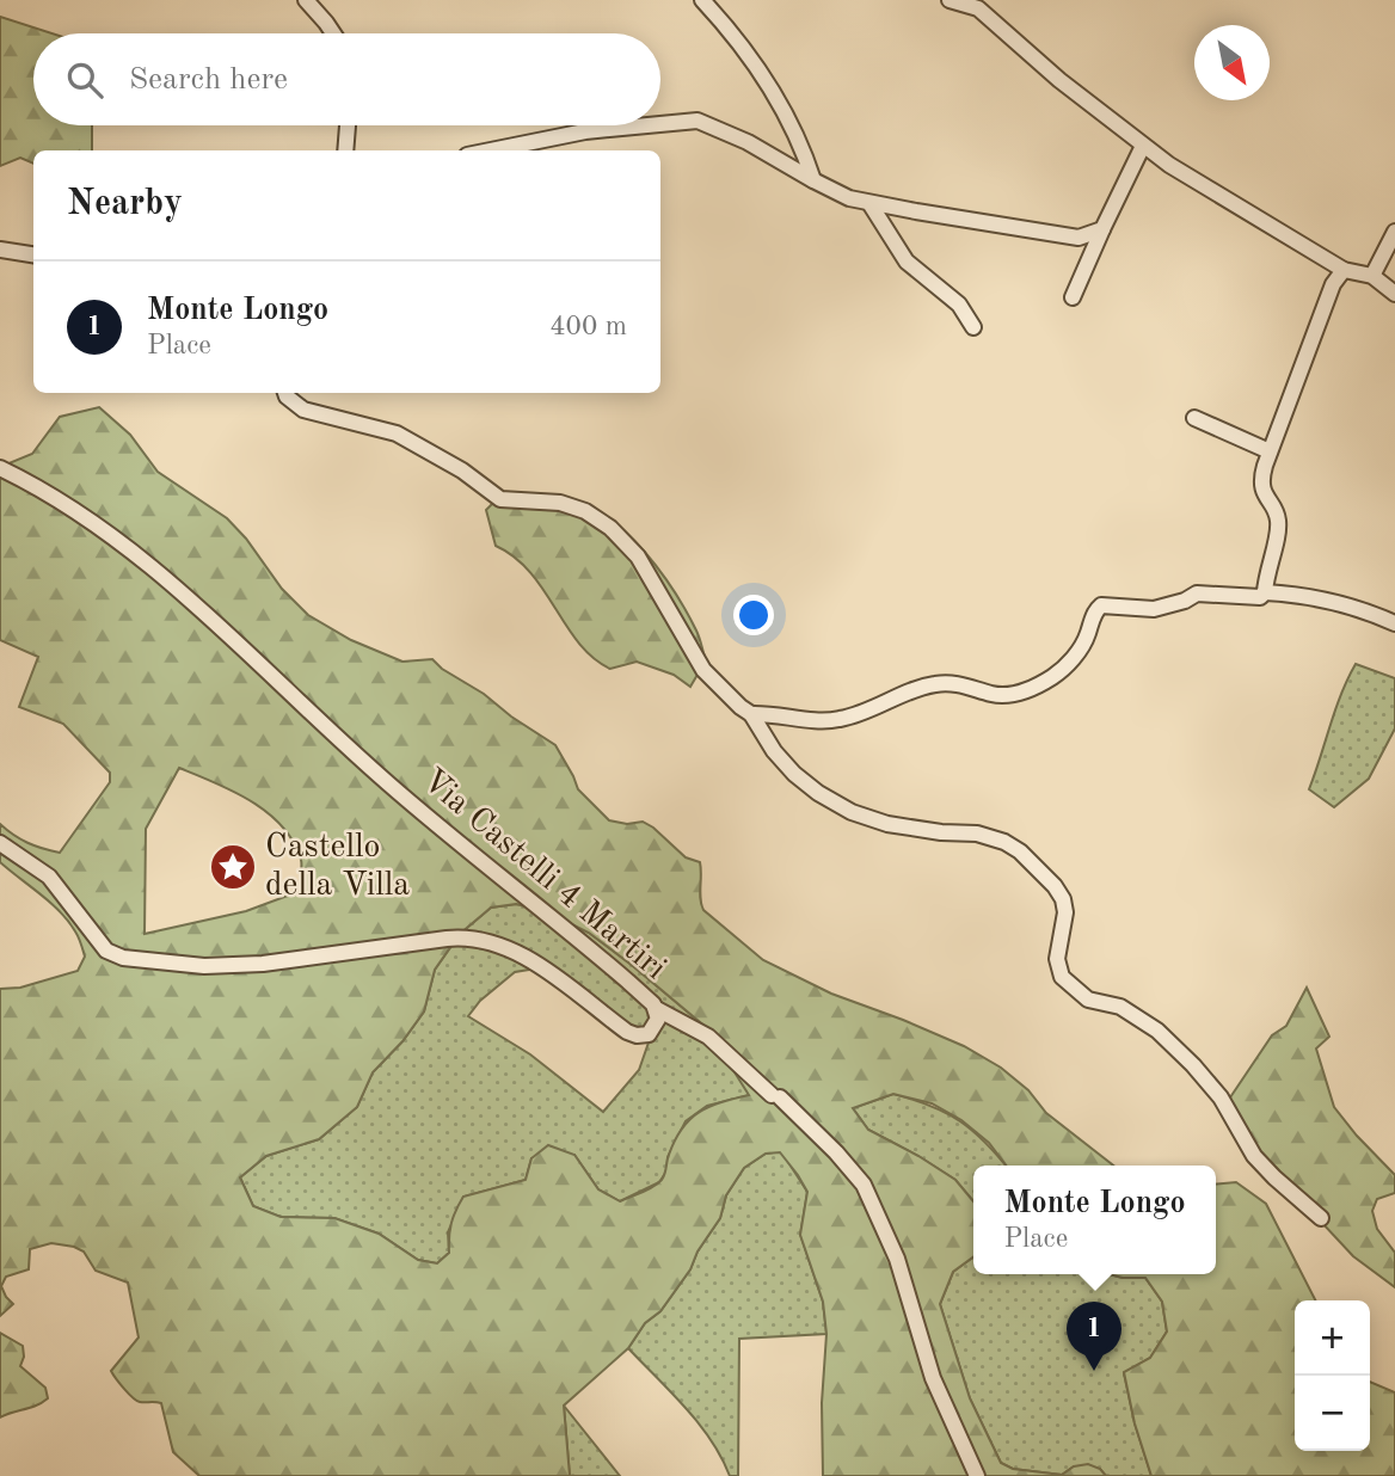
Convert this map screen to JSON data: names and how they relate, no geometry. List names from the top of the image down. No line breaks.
{"streets":{"street":["Via Castelli 4 Martiri"]},"places":{"place":["Castello della Villa"]},"north":"bottom right","page":{"search":"Search here","heading":"Nearby","list":[{"mark":"1","name":"Monte Longo","note":"Place","value":"400 m"}],"popup":["Monte Longo","Place"],"map_buttons":["+","−"],"pins":"1"}}
